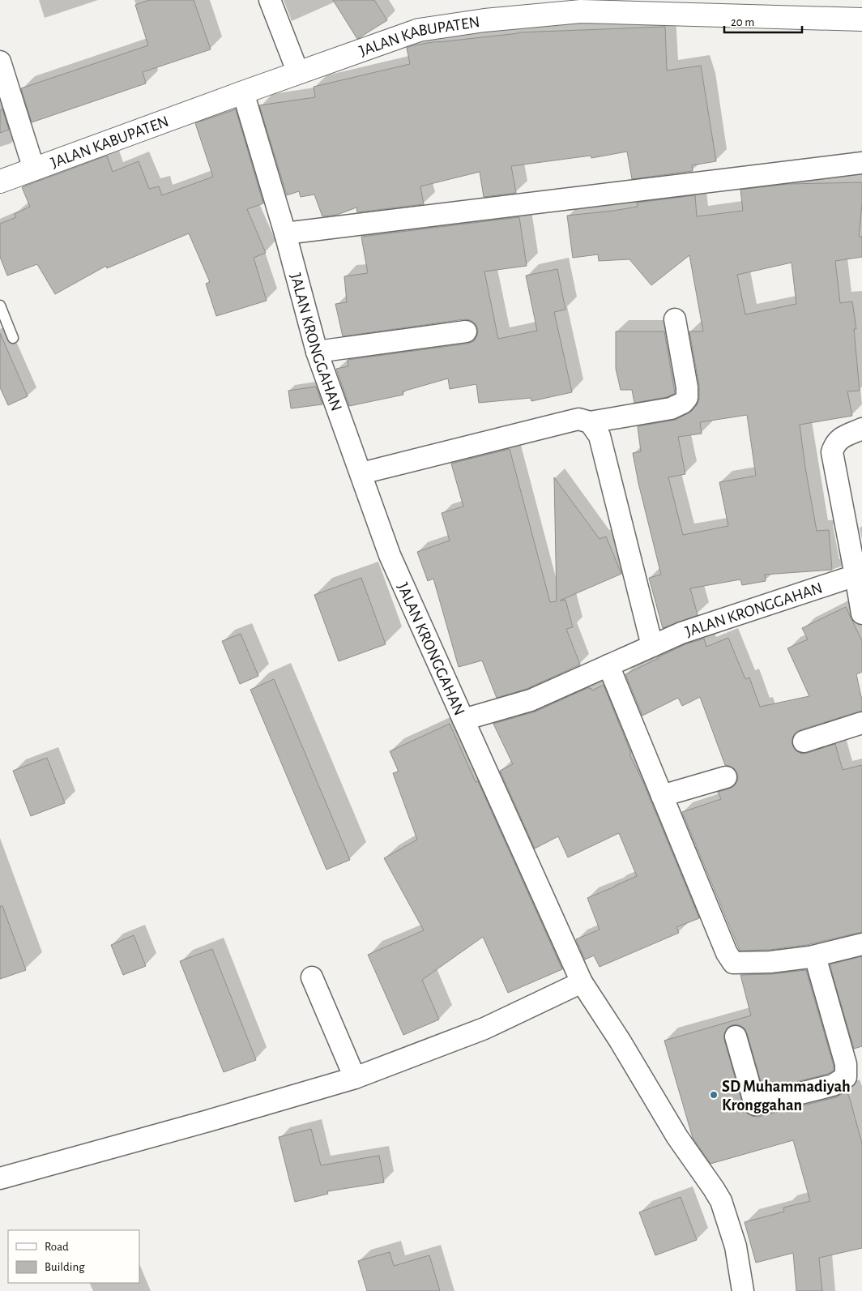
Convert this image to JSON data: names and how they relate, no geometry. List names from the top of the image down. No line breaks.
{"streets":{"main road":["JALAN KABUPATEN"],"street":["JALAN KRONGGAHAN"]},"crossings":[["JALAN KABUPATEN","JALAN KRONGGAHAN"]],"places":["SD Muhammadiyah Kronggahan"],"legend":["Road","Building"],"scale_bar":"20 m"}
